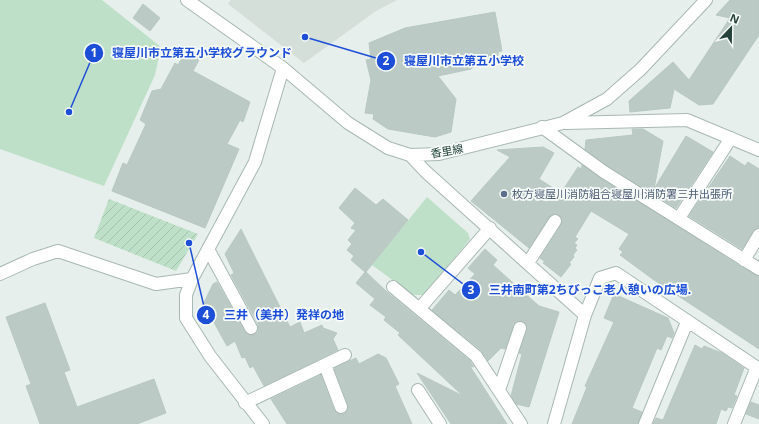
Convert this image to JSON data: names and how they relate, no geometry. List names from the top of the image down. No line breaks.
{"streets":{"street":["香里線"]},"places":["寝屋川市立第五小学校","寝屋川市立第五小学校グラウンド","枚方寝屋川消防組合寝屋川消防署三井出張所","三井（美井）発祥の地","三井南町第2ちびっこ老人憩いの広場."],"north":"top"}
